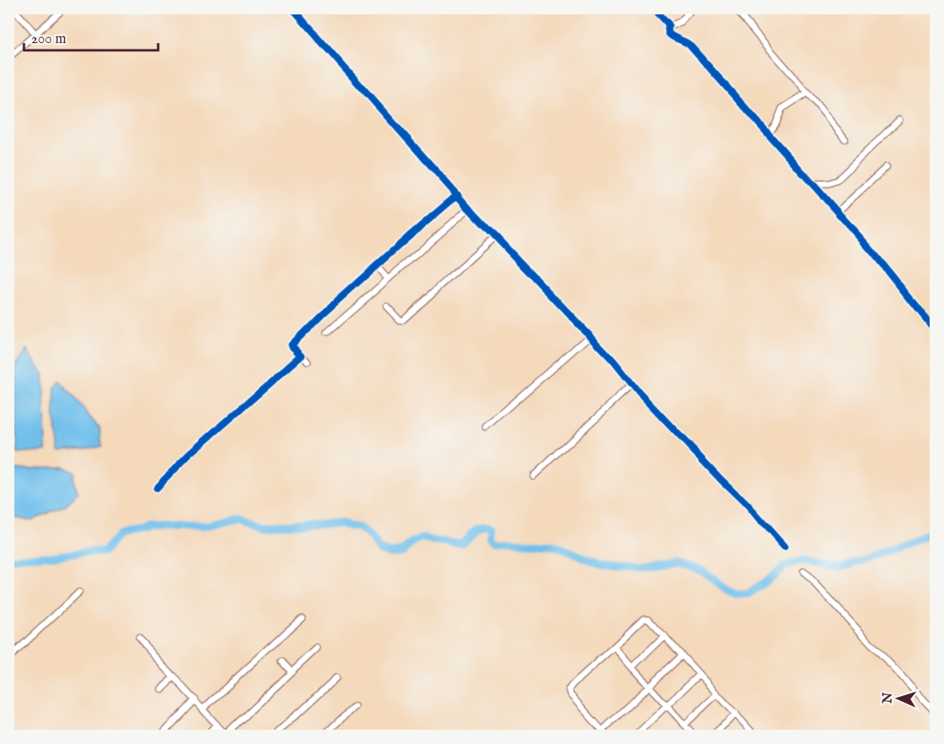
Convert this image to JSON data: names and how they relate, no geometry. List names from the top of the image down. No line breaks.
{"scale_bar":"200 m","north":"left"}
